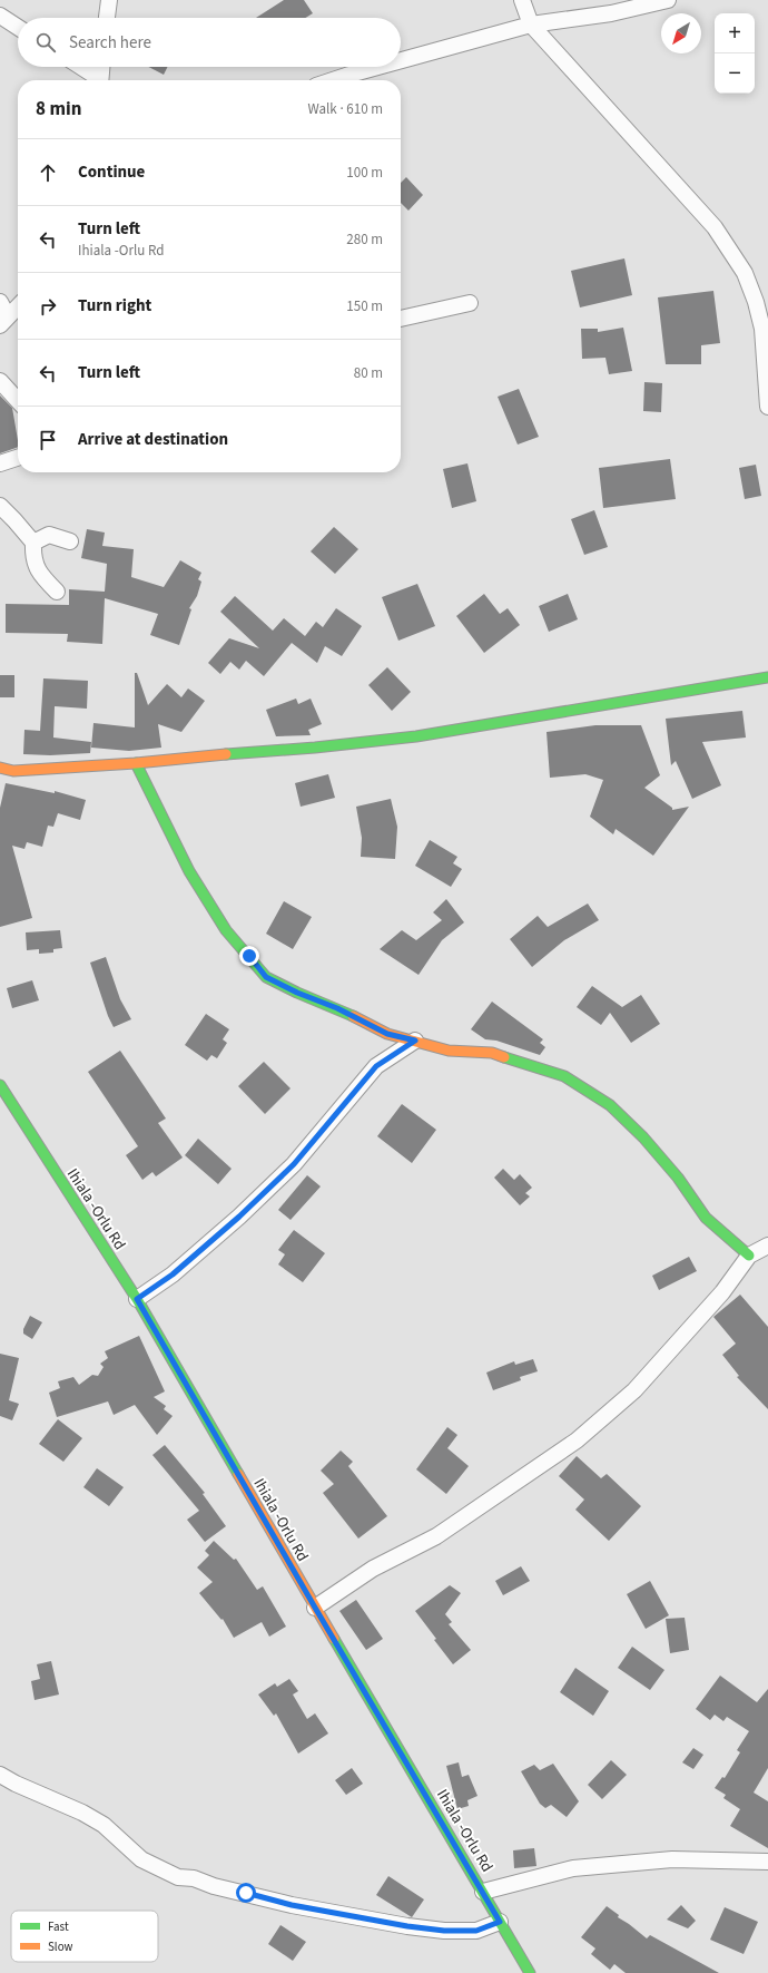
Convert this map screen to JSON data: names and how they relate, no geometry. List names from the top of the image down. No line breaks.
{"streets":{"street":["Ihiala -Orlu Rd"]},"legend":["Fast","Slow"],"north":"bottom left","page":{"map_buttons":["+","−"],"search":"Search here","heading":["8 min","Walk · 610 m"],"list":[["Continue","100 m"],["Turn left","Ihiala -Orlu Rd","280 m"],["Turn right","150 m"],["Turn left","80 m"],"Arrive at destination"]}}
